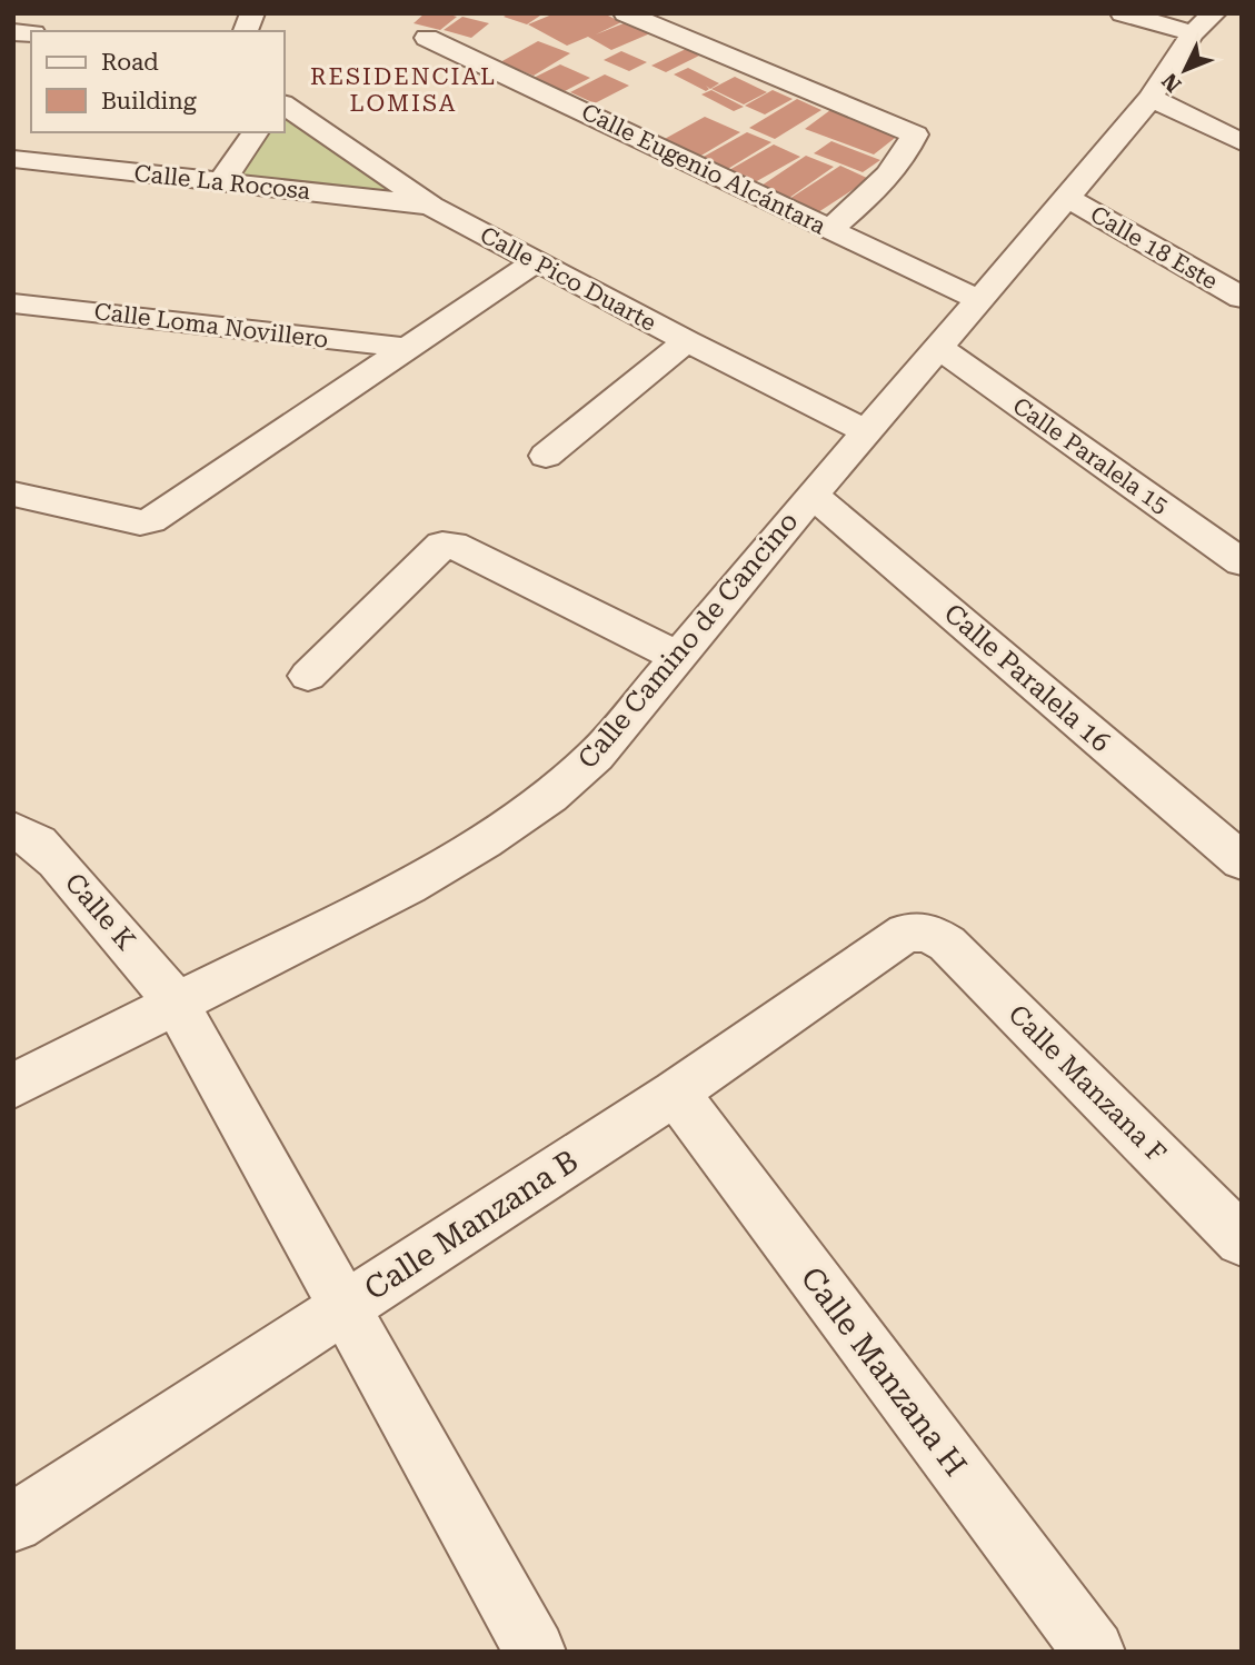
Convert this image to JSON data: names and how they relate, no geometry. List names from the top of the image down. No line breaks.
{"streets":{"street":["Calle Eugenio Alcántara","Calle La Rocosa","Calle 18 Este","Calle Pico Duarte","Calle Loma Novillero","Calle Paralela 15","Calle Camino de Cancino","Calle Paralela 16","Calle K","Calle Manzana F","Calle Manzana B","Calle Manzana H"]},"crossings":[["Calle Eugenio Alcántara","Calle Camino de Cancino"],["Calle La Rocosa","Calle Pico Duarte"],["Calle 18 Este","Calle Camino de Cancino"],["Calle Pico Duarte","Calle Camino de Cancino"],["Calle Paralela 15","Calle Camino de Cancino"],["Calle Camino de Cancino","Calle Paralela 16"],["Calle Camino de Cancino","Calle K"],["Calle K","Calle Manzana B"],["Calle Manzana F","Calle Manzana B"],["Calle Manzana B","Calle Manzana H"]],"districts":["RESIDENCIAL LOMISA"],"legend":["Road","Building"],"north":"bottom left"}
